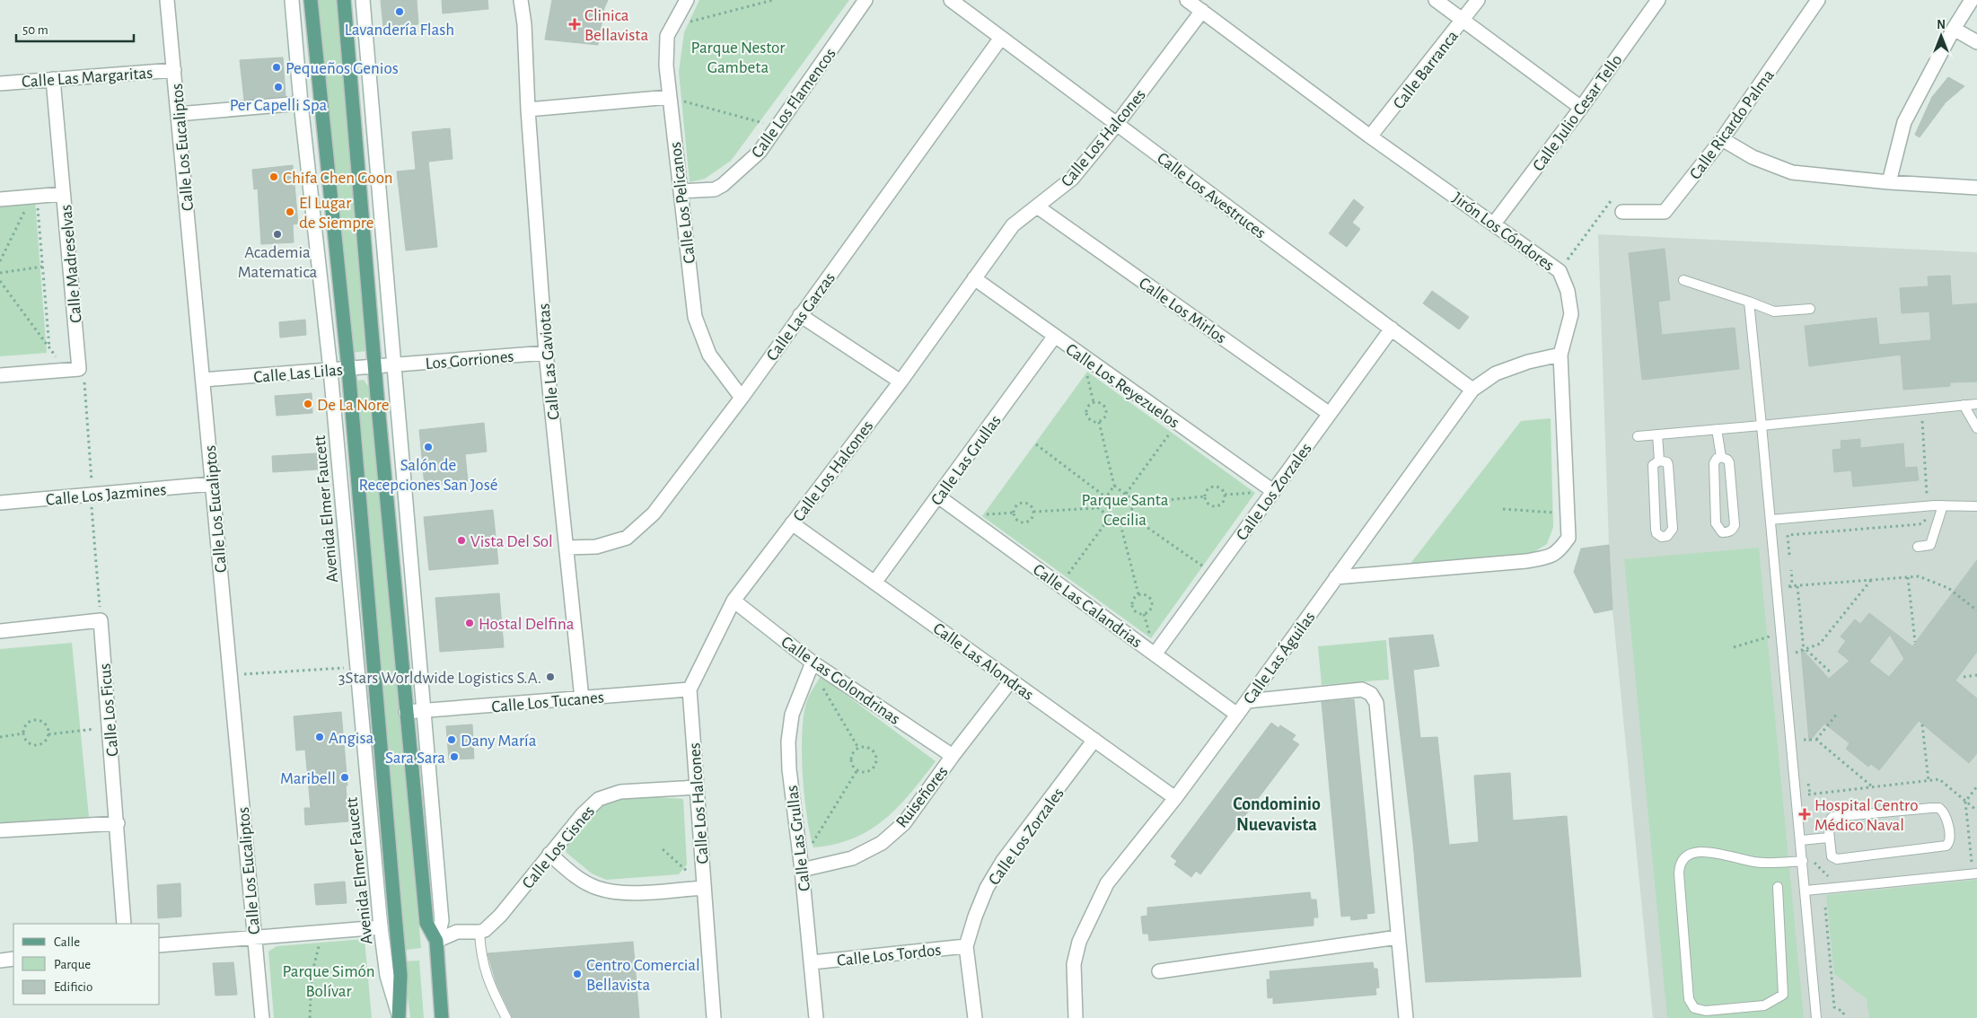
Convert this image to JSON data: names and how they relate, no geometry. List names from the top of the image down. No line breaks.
{"streets":{"main road":["Avenida Elmer Faucett"],"street":["Calle Barranca","Calle Las Margaritas","Calle Los Flamencos","Calle Julio Cesar Tello","Calle Ricardo Palma","Calle Los Halcones","Calle Los Eucaliptos","Calle Los Avestruces","Calle Los Pelicanos","Jirón Los Cóndores","Calle Madreselvas","Calle Los Mirlos","Calle Las Garzas","Los Gorriones","Calle Las Gaviotas","Calle Las Lilas","Calle Los Reyezuelos","Calle Las Grullas","Calle Los Zorzales","Calle Los Jazmines","Calle Las Calandrias","Calle Las Águilas","Calle Las Alondras","Calle Las Golondrinas","Calle Los Tucanes","Calle Los Ficus","Ruiseñores","Calle Los Cisnes","Calle Los Tordos"]},"crossings":[["Calle Barranca","Jirón Los Cóndores"],["Calle Las Margaritas","Calle Los Eucaliptos"],["Calle Las Margaritas","Calle Madreselvas"],["Calle Los Flamencos","Calle Los Pelicanos"],["Calle Julio Cesar Tello","Jirón Los Cóndores"],["Calle Los Halcones","Calle Los Avestruces"],["Calle Los Halcones","Jirón Los Cóndores"],["Calle Los Halcones","Calle Los Mirlos"],["Calle Los Halcones","Calle Los Reyezuelos"],["Calle Los Halcones","Calle Las Alondras"],["Calle Los Halcones","Calle Las Golondrinas"],["Calle Los Halcones","Calle Los Tucanes"],["Calle Los Halcones","Calle Los Cisnes"],["Calle Los Eucaliptos","Calle Las Lilas"],["Calle Los Eucaliptos","Calle Los Jazmines"],["Calle Los Avestruces","Calle Las Garzas"],["Calle Los Avestruces","Calle Los Zorzales"],["Calle Los Avestruces","Calle Las Águilas"],["Calle Los Pelicanos","Calle Las Garzas"],["Jirón Los Cóndores","Calle Las Águilas"],["Calle Los Mirlos","Calle Los Zorzales"],["Calle Las Garzas","Calle Las Gaviotas"],["Los Gorriones","Calle Las Gaviotas"],["Los Gorriones","Calle Las Lilas"],["Calle Las Gaviotas","Calle Los Tucanes"],["Calle Las Lilas","Avenida Elmer Faucett"],["Calle Los Reyezuelos","Calle Las Grullas"],["Calle Los Reyezuelos","Calle Los Zorzales"],["Calle Las Grullas","Calle Las Calandrias"],["Calle Las Grullas","Calle Las Alondras"],["Calle Las Grullas","Calle Las Golondrinas"],["Calle Las Grullas","Ruiseñores"],["Calle Las Grullas","Calle Los Tordos"],["Calle Los Zorzales","Calle Las Calandrias"],["Calle Los Zorzales","Calle Las Alondras"],["Calle Los Zorzales","Calle Los Tordos"],["Calle Las Calandrias","Calle Las Águilas"],["Calle Las Águilas","Calle Las Alondras"],["Calle Las Alondras","Ruiseñores"],["Calle Las Golondrinas","Ruiseñores"]],"districts":["Condominio Nuevavista"],"parks":["Parque Nestor Gambeta","Parque Santa Cecilia","Parque Simón Bolívar"],"places":{"other":["Lavandería Flash","Pequeños Genios","Per Capelli Spa","Chifa Chen Goon","El Lugar de Siempre","Academia Matematica","De La Nore","Salón de Recepciones San José","Vista Del Sol","Hostal Delfina","3Stars Worldwide Logistics S.A.","Angisa","Dany María","Sara Sara","Maribell","Centro Comercial Bellavista"],"health":["Clinica Bellavista","Hospital Centro Médico Naval"]},"legend":["Calle","Parque","Edificio"],"scale_bar":"50 m","north":"top"}
